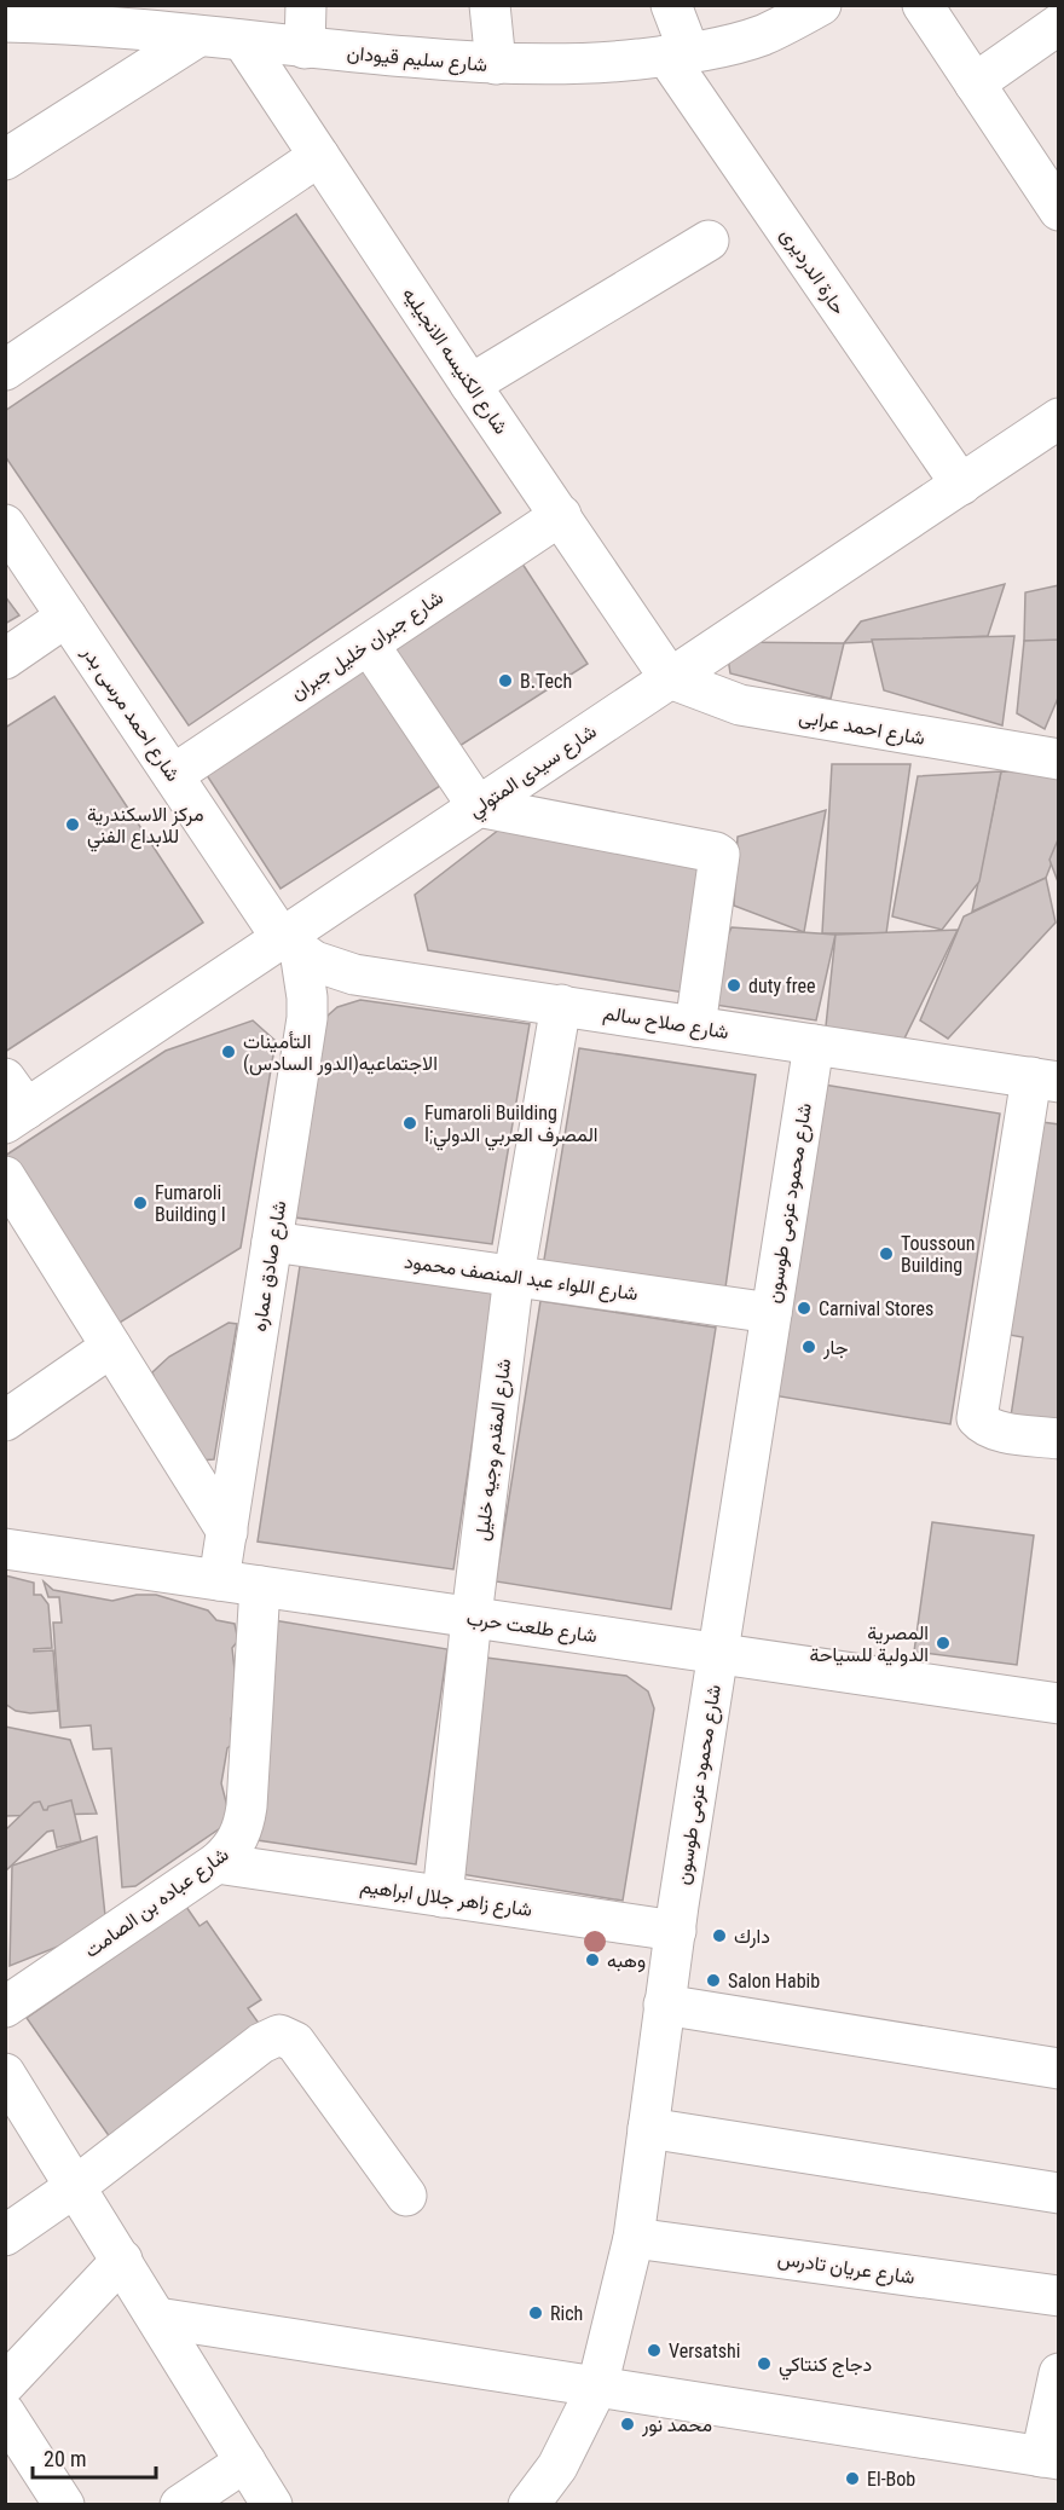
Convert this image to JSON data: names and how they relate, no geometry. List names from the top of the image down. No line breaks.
{"streets":{"street":["شارع سليم قيودان","حارة الدرديرى","شارع الكنيسه الانجيليه","شارع جبران خليل جبران","شارع احمد مرسى بدر","شارع احمد عرابى","شارع سيدى المتولي","شارع صلاح سالم","شارع محمود عزمى طوسون","شارع صادق عماره","شارع اللواء عبد المنصف محمود","شارع المقدم وجيه خليل","شارع طلعت حرب","شارع زاهر جلال ابراهيم","شارع عباده بن الصامت","شارع عريان تادرس"]},"crossings":[["شارع سليم قيودان","حارة الدرديرى"],["شارع سليم قيودان","شارع الكنيسه الانجيليه"],["حارة الدرديرى","شارع سيدى المتولي"],["شارع الكنيسه الانجيليه","شارع جبران خليل جبران"],["شارع الكنيسه الانجيليه","شارع احمد عرابى"],["شارع الكنيسه الانجيليه","شارع سيدى المتولي"],["شارع جبران خليل جبران","شارع احمد مرسى بدر"],["شارع احمد مرسى بدر","شارع سيدى المتولي"],["شارع احمد مرسى بدر","شارع صلاح سالم"],["شارع احمد مرسى بدر","شارع صادق عماره"],["شارع احمد عرابى","شارع سيدى المتولي"],["شارع سيدى المتولي","شارع صلاح سالم"],["شارع سيدى المتولي","شارع صادق عماره"],["شارع صلاح سالم","شارع محمود عزمى طوسون"],["شارع صلاح سالم","شارع صادق عماره"],["شارع صلاح سالم","شارع المقدم وجيه خليل"],["شارع محمود عزمى طوسون","شارع اللواء عبد المنصف محمود"],["شارع محمود عزمى طوسون","شارع طلعت حرب"],["شارع محمود عزمى طوسون","شارع زاهر جلال ابراهيم"],["شارع محمود عزمى طوسون","شارع عريان تادرس"],["شارع صادق عماره","شارع اللواء عبد المنصف محمود"],["شارع صادق عماره","شارع طلعت حرب"],["شارع اللواء عبد المنصف محمود","شارع المقدم وجيه خليل"],["شارع المقدم وجيه خليل","شارع طلعت حرب"],["شارع المقدم وجيه خليل","شارع زاهر جلال ابراهيم"],["شارع طلعت حرب","شارع عباده بن الصامت"],["شارع زاهر جلال ابراهيم","شارع عباده بن الصامت"]],"places":["B.Tech","مركز الاسكندرية للابداع الفني","duty free","التأمينات الاجتماعيه(الدور السادس)","Fumaroli Building I;المصرف العربي الدولي","Fumaroli Building I","Toussoun Building","Carnival Stores","جار","المصرية الدولية للسياحة","دارك","وهبه","Salon Habib","Rich","Versatshi","دجاج كنتاكي","محمد نور","El-Bob"],"scale_bar":"20 m"}
